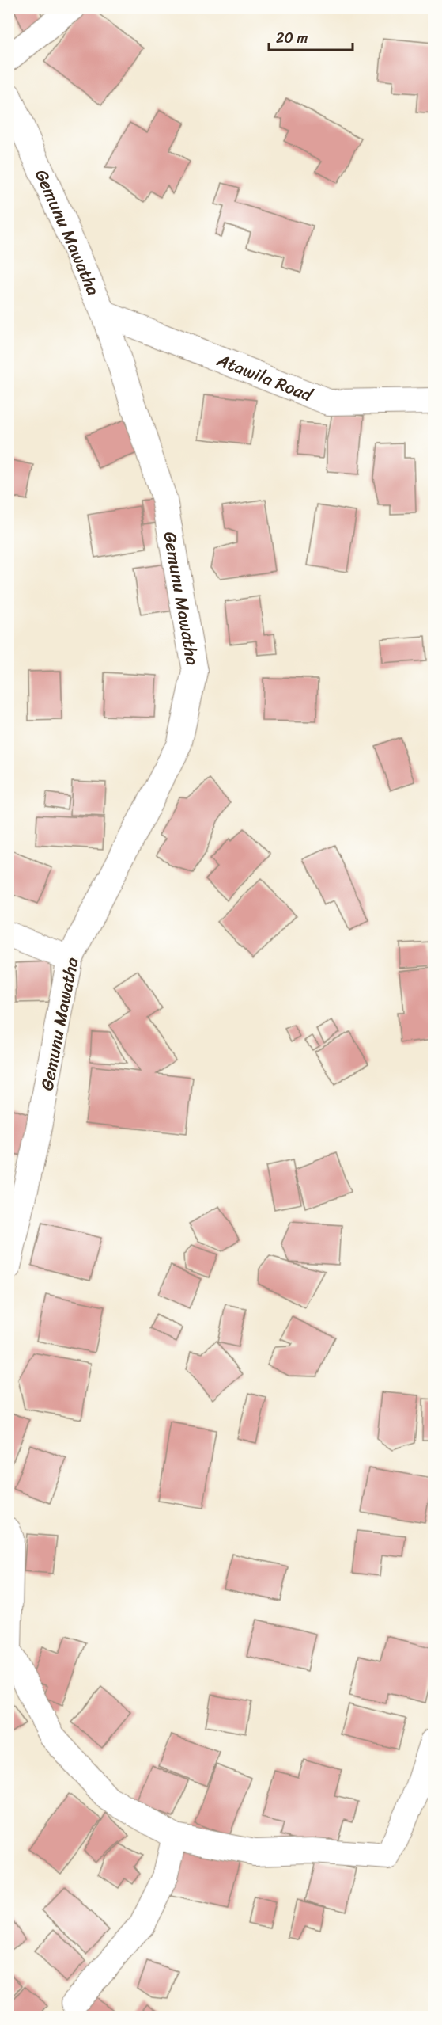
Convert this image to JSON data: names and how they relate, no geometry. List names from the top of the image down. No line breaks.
{"streets":{"street":["Gemunu Mawatha","Atawila Road"]},"crossings":[["Gemunu Mawatha","Atawila Road"]],"scale_bar":"20 m"}
